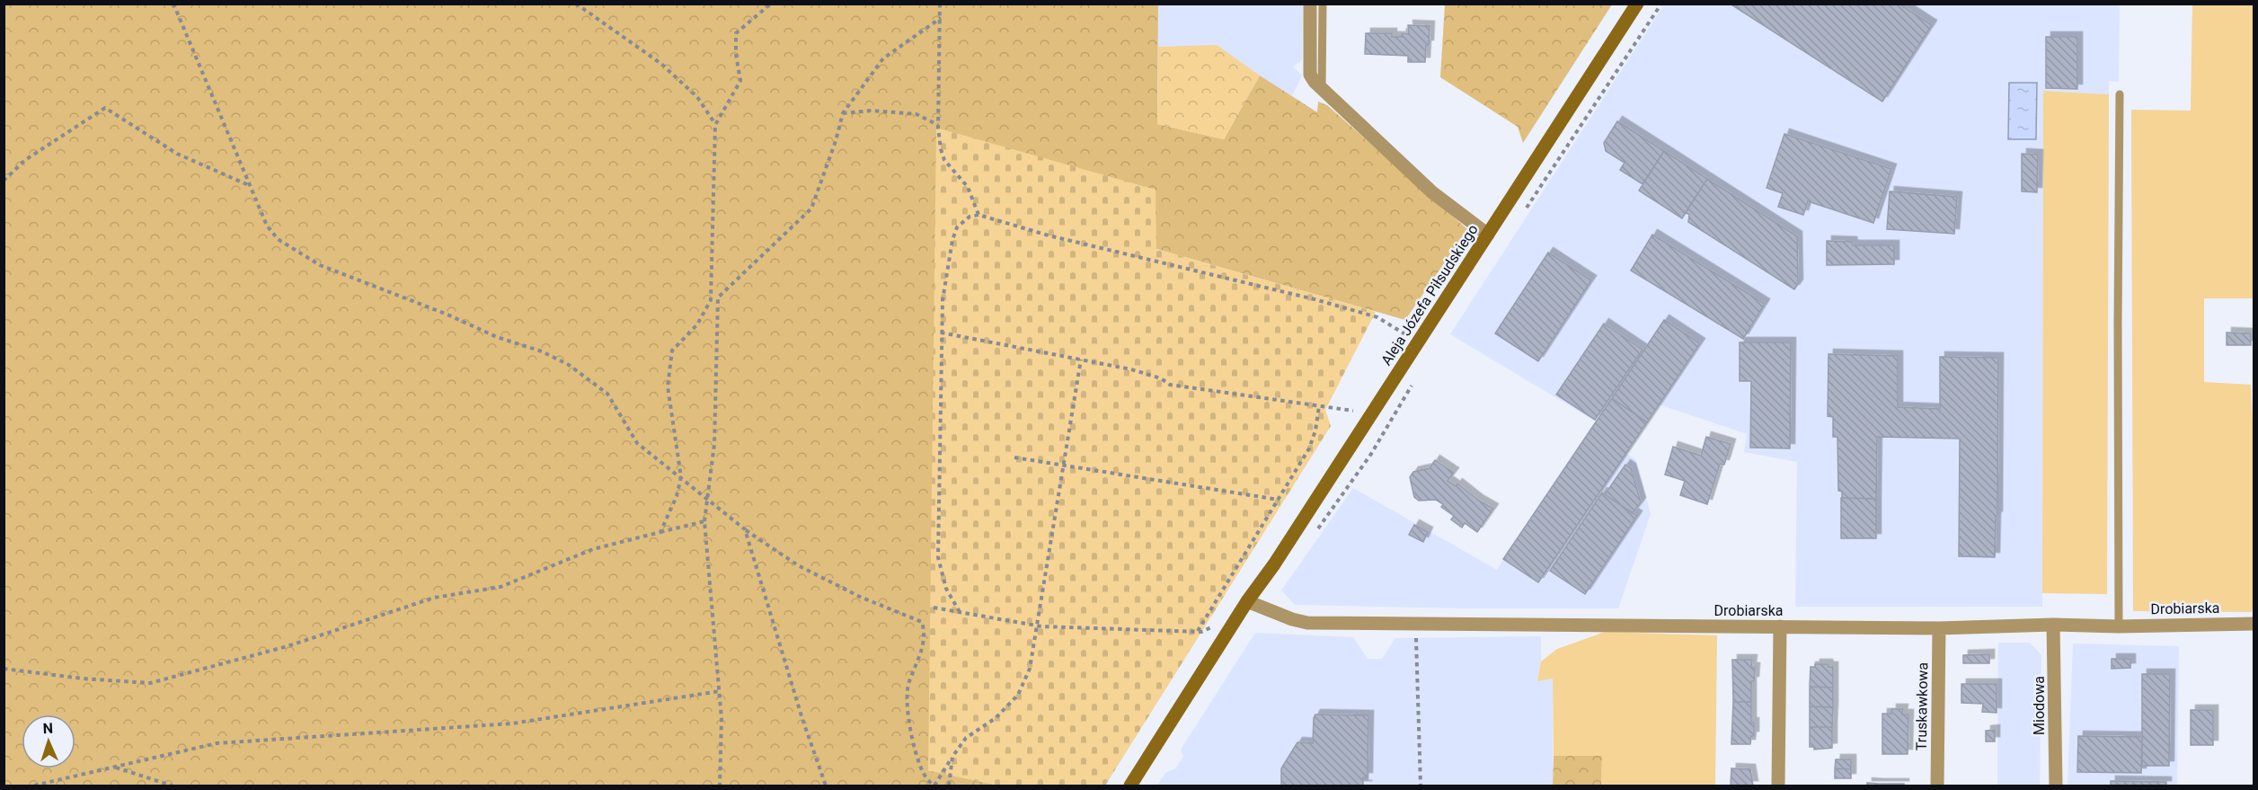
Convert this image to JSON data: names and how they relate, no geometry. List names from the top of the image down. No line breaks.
{"streets":{"main road":["Aleja Józefa Piłsudskiego"],"street":["Drobiarska","Miodowa","Truskawkowa"]},"crossings":[["Aleja Józefa Piłsudskiego","Drobiarska"],["Drobiarska","Miodowa"],["Drobiarska","Truskawkowa"]],"north":"top"}
